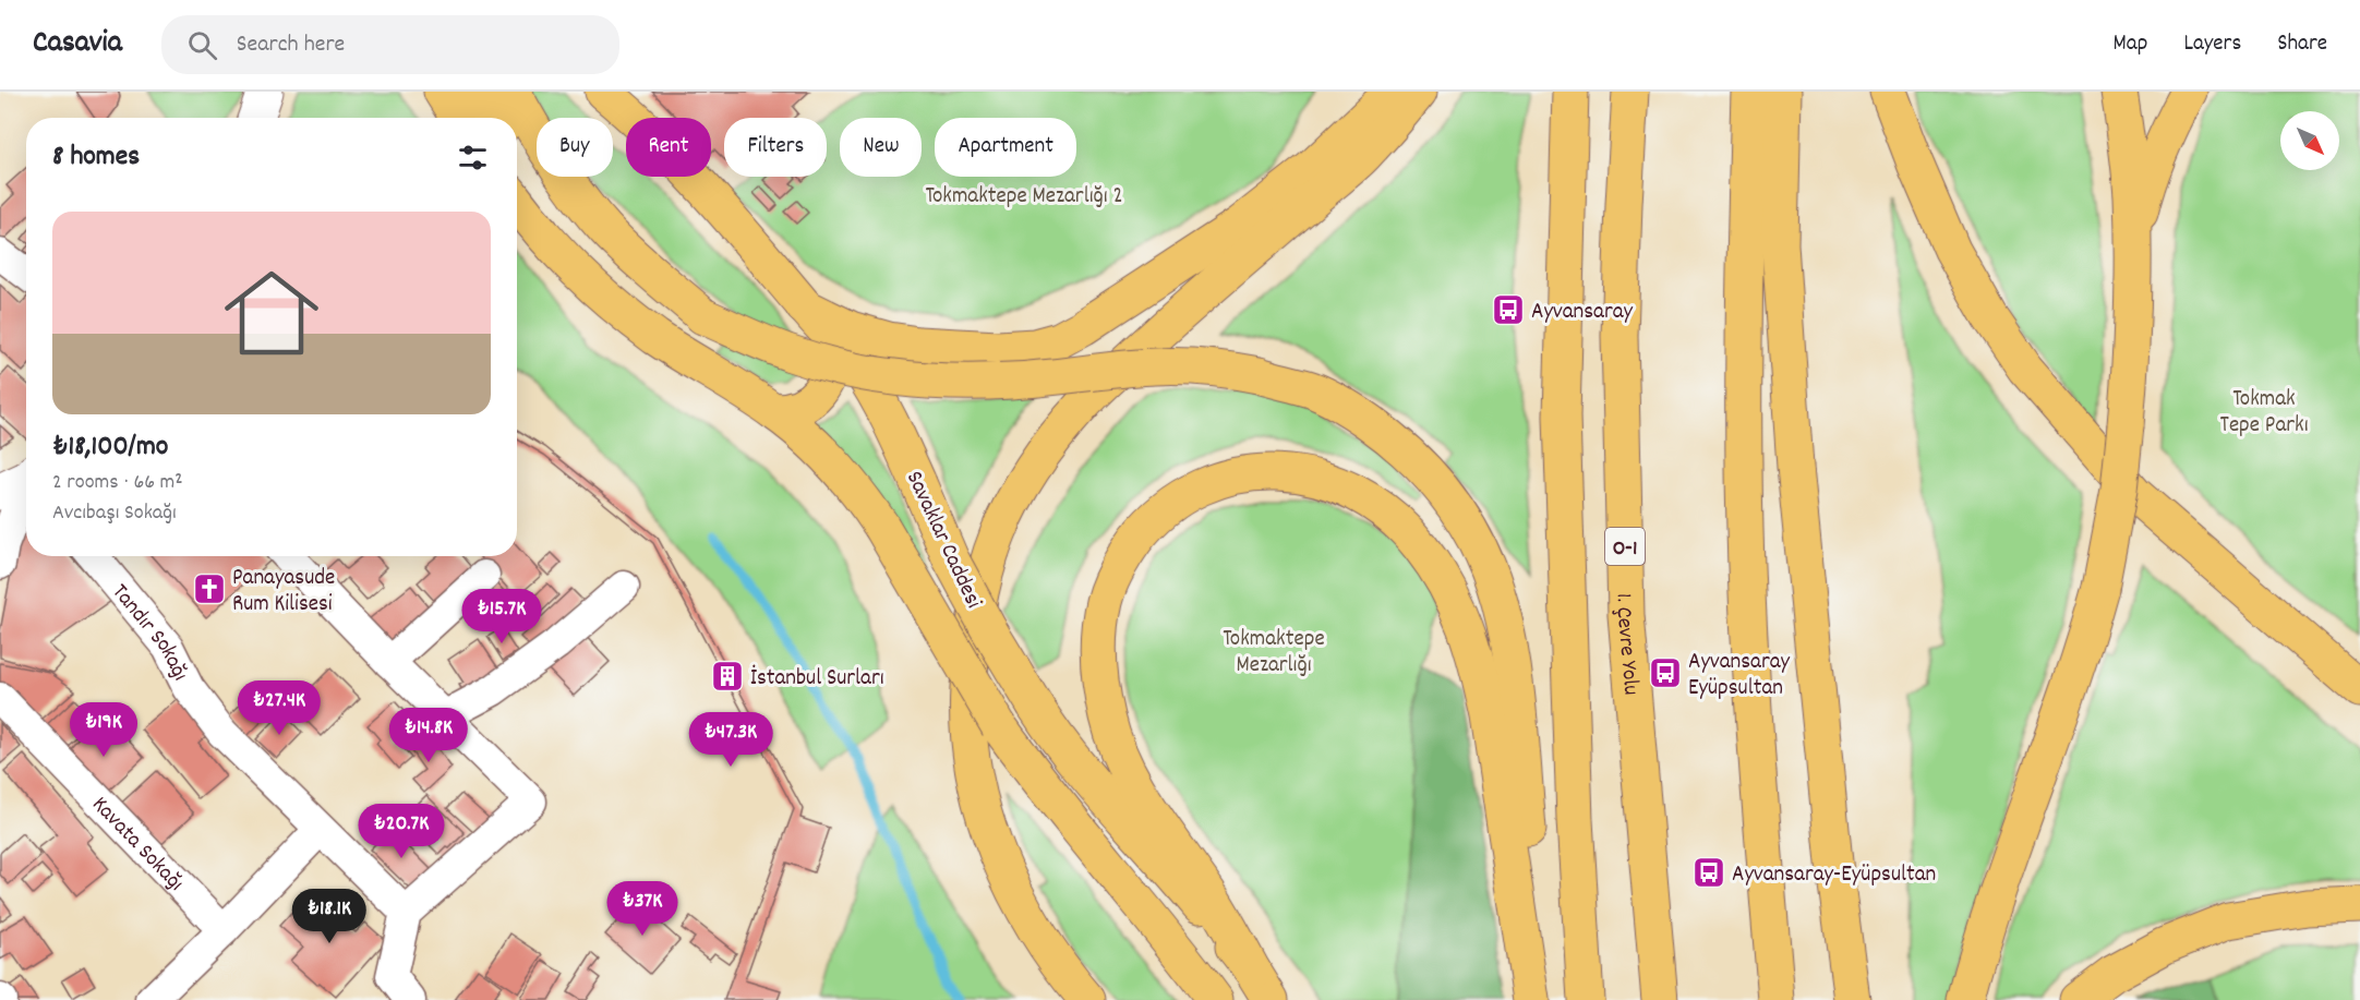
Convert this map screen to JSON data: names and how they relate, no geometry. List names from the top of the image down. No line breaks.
{"streets":{"main road":["Savaklar Caddesi","O-1","1. Çevre Yolu"],"street":["Tandır Sokağı","Kavata Sokağı"]},"parks":["Tokmaktepe Mezarlığı 2","Tokmak Tepe Parkı","Tokmaktepe Mezarlığı"],"places":{"bus stop":["Ayvansaray","Ayvansaray Eyüpsultan","Ayvansaray-Eyüpsultan"],"church":["Panayasude Rum Kilisesi"],"building":["İstanbul Surları"]},"north":"bottom right","page":{"header":"Casavia","search":"Search here","nav":["Map","Layers","Share"],"chip":["Buy","Rent","Filters","New","Apartment"],"heading":"8 homes","list":[{"name":"₺18,100/mo","note":"2 rooms · 66 m² · Avcıbaşı Sokağı"}],"price":["₺15.7K","₺27.4K","₺19K","₺14.8K","₺47.3K","₺20.7K","₺37K","₺18.1K"]}}
